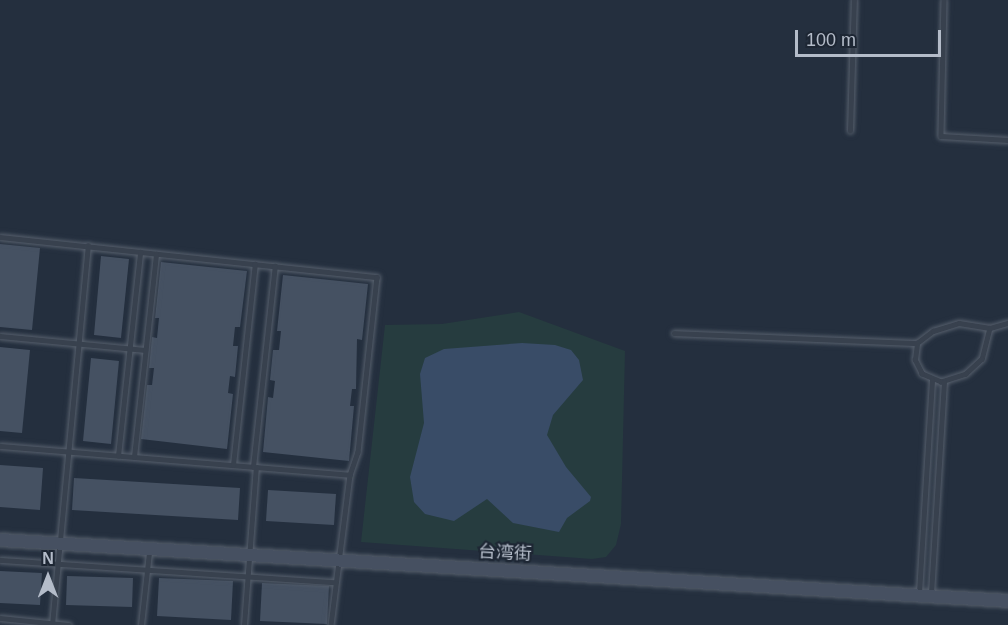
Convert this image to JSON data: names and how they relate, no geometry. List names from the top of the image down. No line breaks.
{"streets":{"main road":["台湾街"]},"scale_bar":"100 m","north":"top"}
